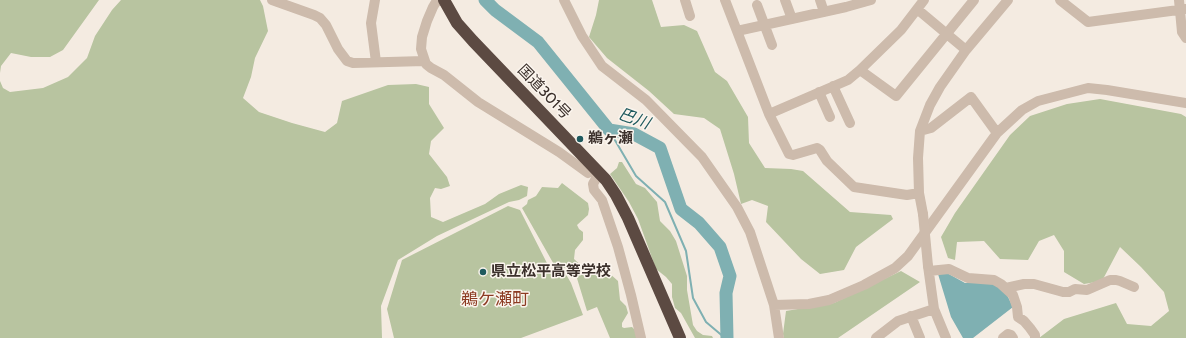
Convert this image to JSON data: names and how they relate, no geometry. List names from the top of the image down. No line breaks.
{"streets":{"highway":["国道301号"]},"districts":["鵜ケ瀬町"],"water":["巴川"],"places":["鵜ヶ瀬","県立松平高等学校"]}
